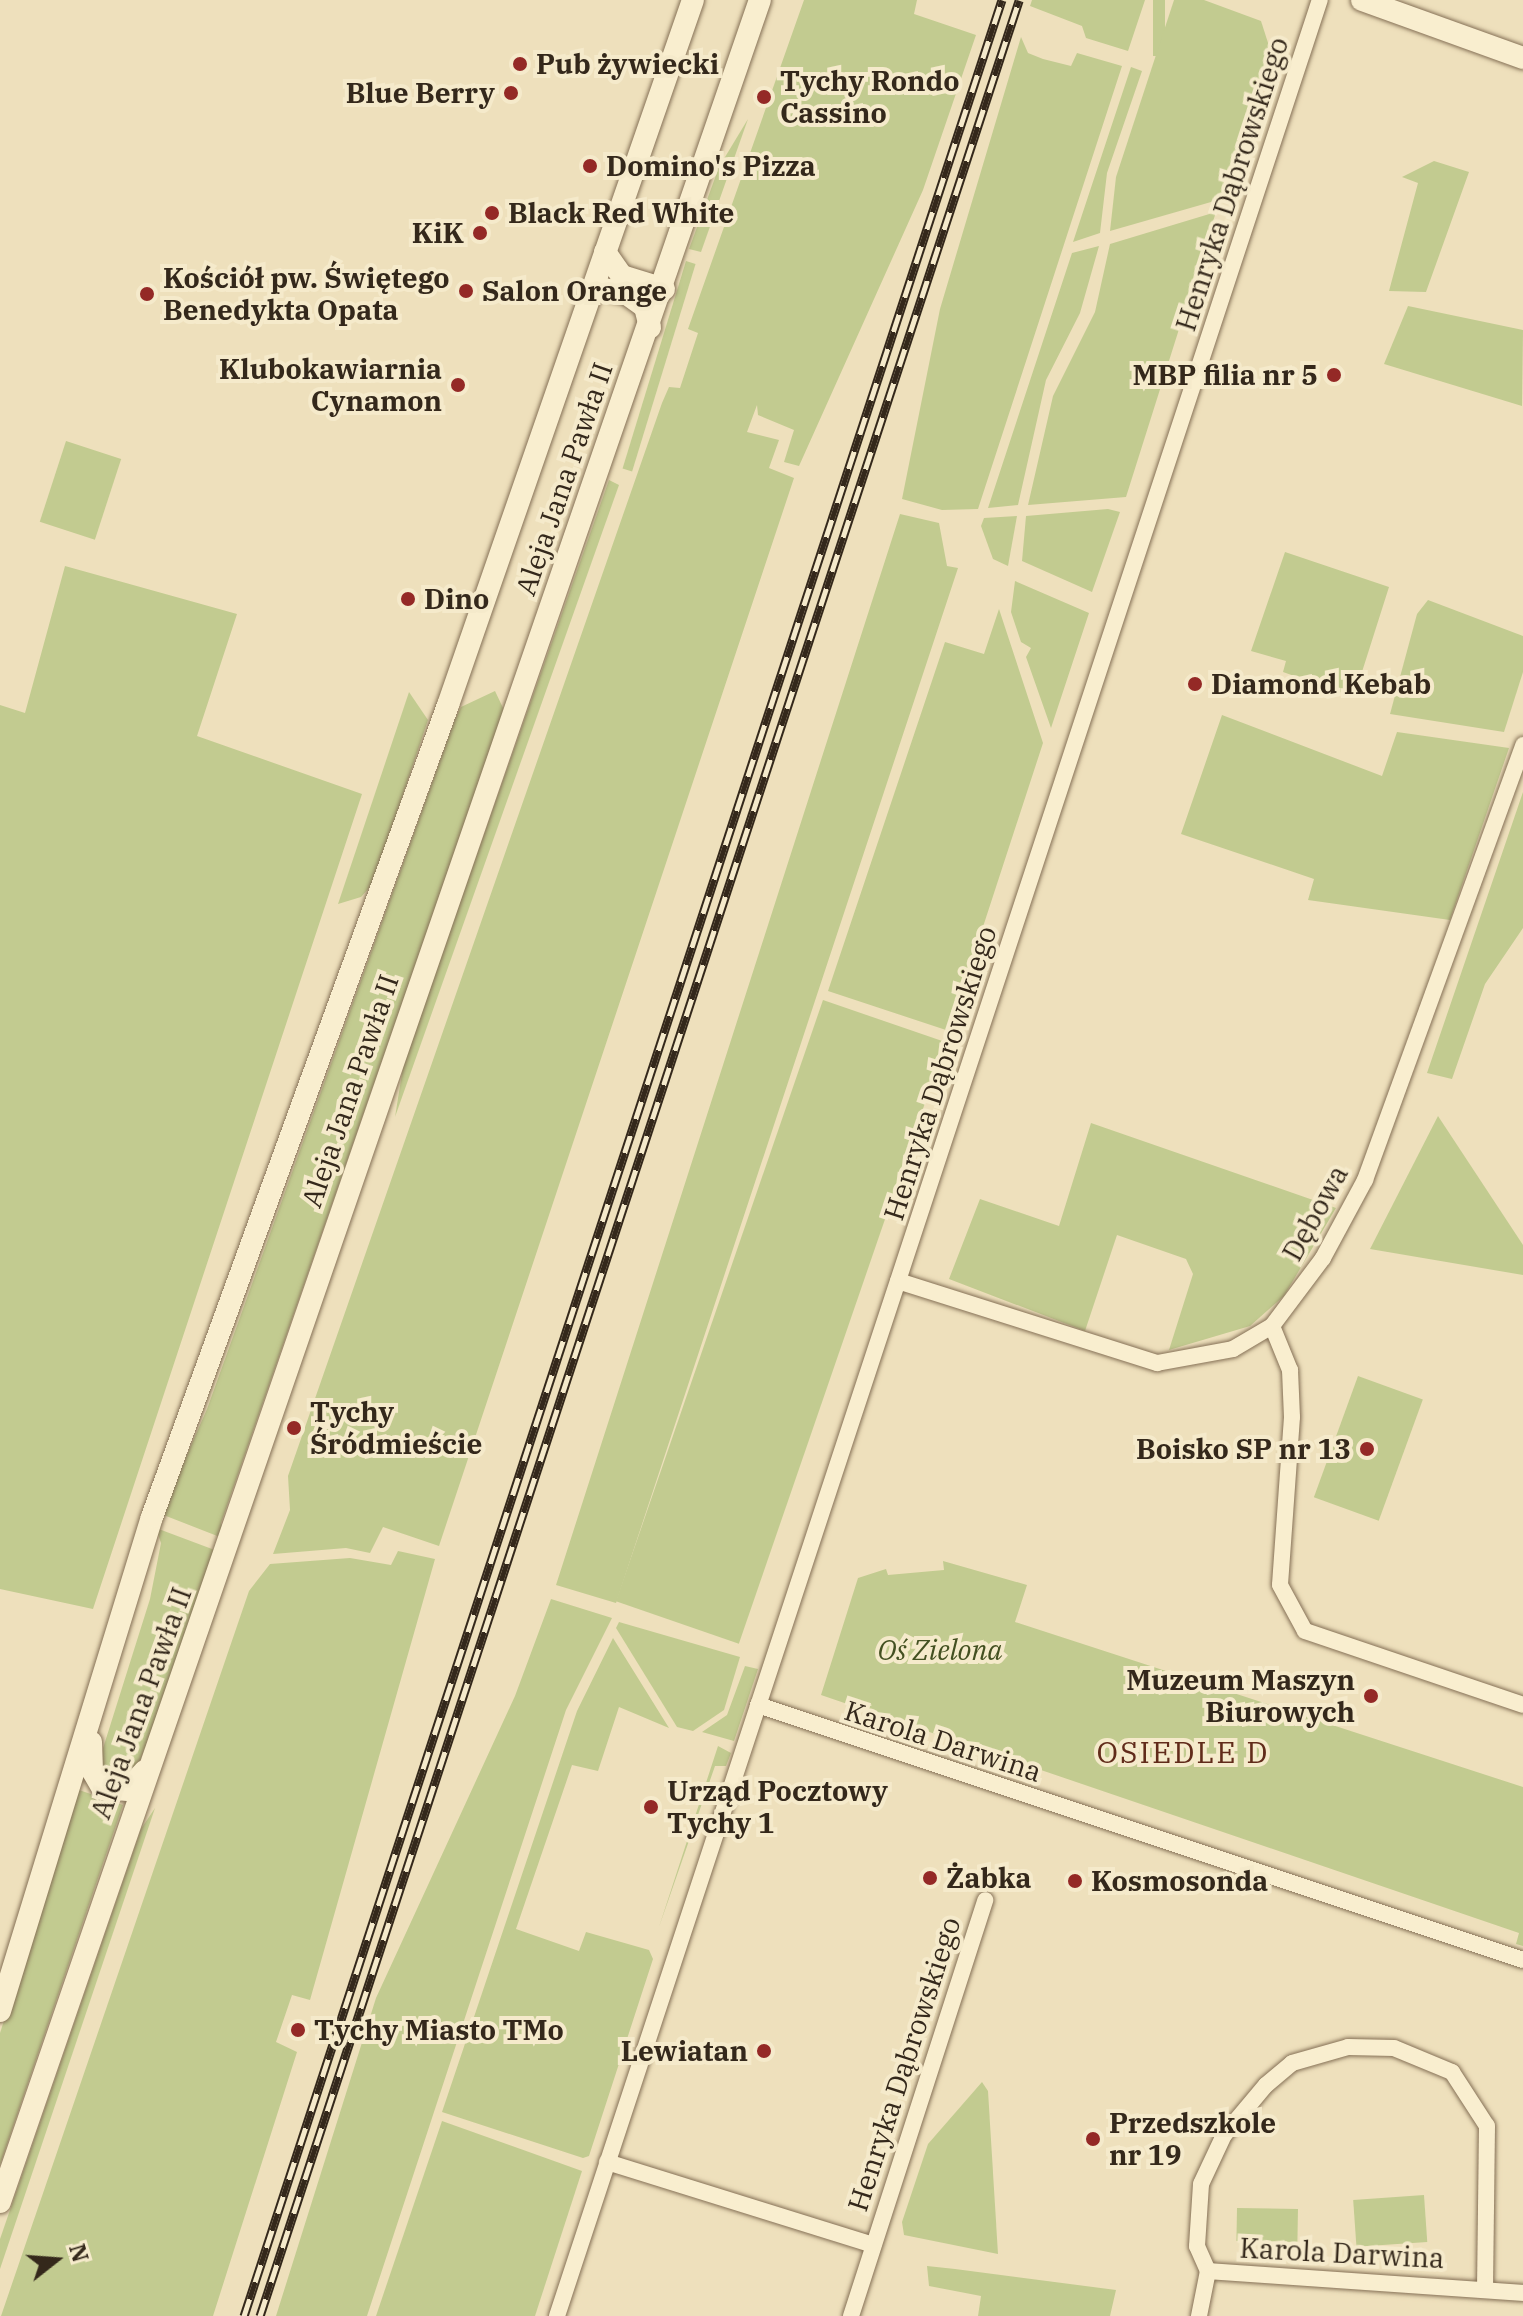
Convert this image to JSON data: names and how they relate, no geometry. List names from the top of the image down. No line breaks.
{"streets":{"street":["Henryka Dąbrowskiego","Aleja Jana Pawła II","Dębowa","Karola Darwina"]},"crossings":[["Henryka Dąbrowskiego","Dębowa"],["Henryka Dąbrowskiego","Karola Darwina"]],"districts":["OSIEDLE D"],"parks":["Oś Zielona"],"places":["Pub żywiecki","Blue Berry","Tychy Rondo Cassino","Domino's Pizza","Black Red White","KiK","Salon Orange","Kościół pw. Świętego Benedykta Opata","MBP filia nr 5","Klubokawiarnia Cynamon","Dino","Diamond Kebab","Tychy Śródmieście","Boisko SP nr 13","Muzeum Maszyn Biurowych","Urząd Pocztowy Tychy 1","Żabka","Kosmosonda","Tychy Miasto TMo","Lewiatan","Przedszkole nr 19"],"north":"right"}
